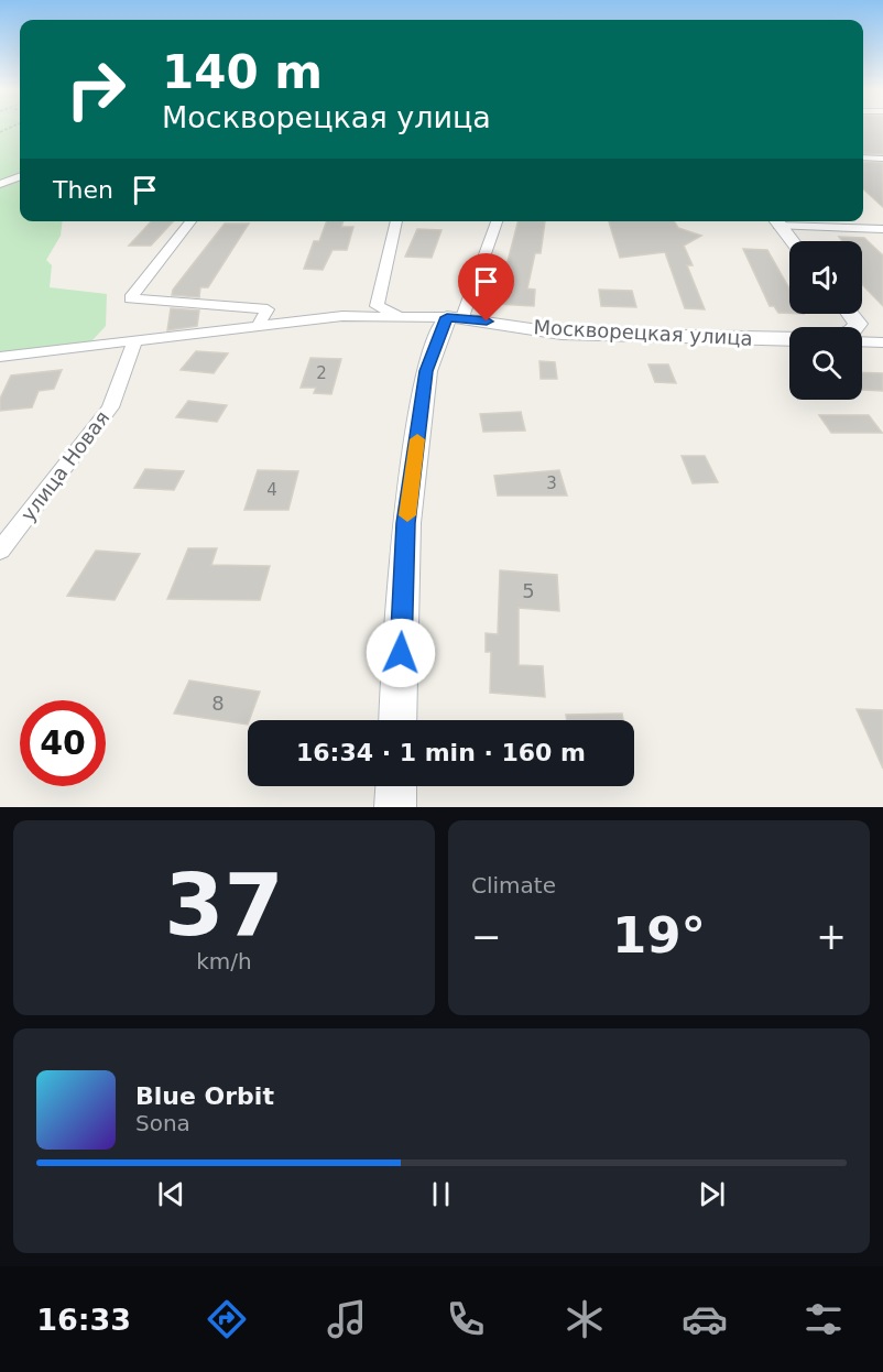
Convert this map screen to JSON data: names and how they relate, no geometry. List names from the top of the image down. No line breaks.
{"streets":{"street":["Москворецкая улица","улица Новая"]},"house_numbers":["2","3","4","5","8"],"page":{"turn":["140 m","Москворецкая улица"],"then":"Then","limit":"40","trip":"16:34 · 1 min · 160 m","tile":[["37","km/h"],"Climate"],"heat":["−","19°","+"],"song":["Blue Orbit","Sona"],"tabs":"16:33"}}
